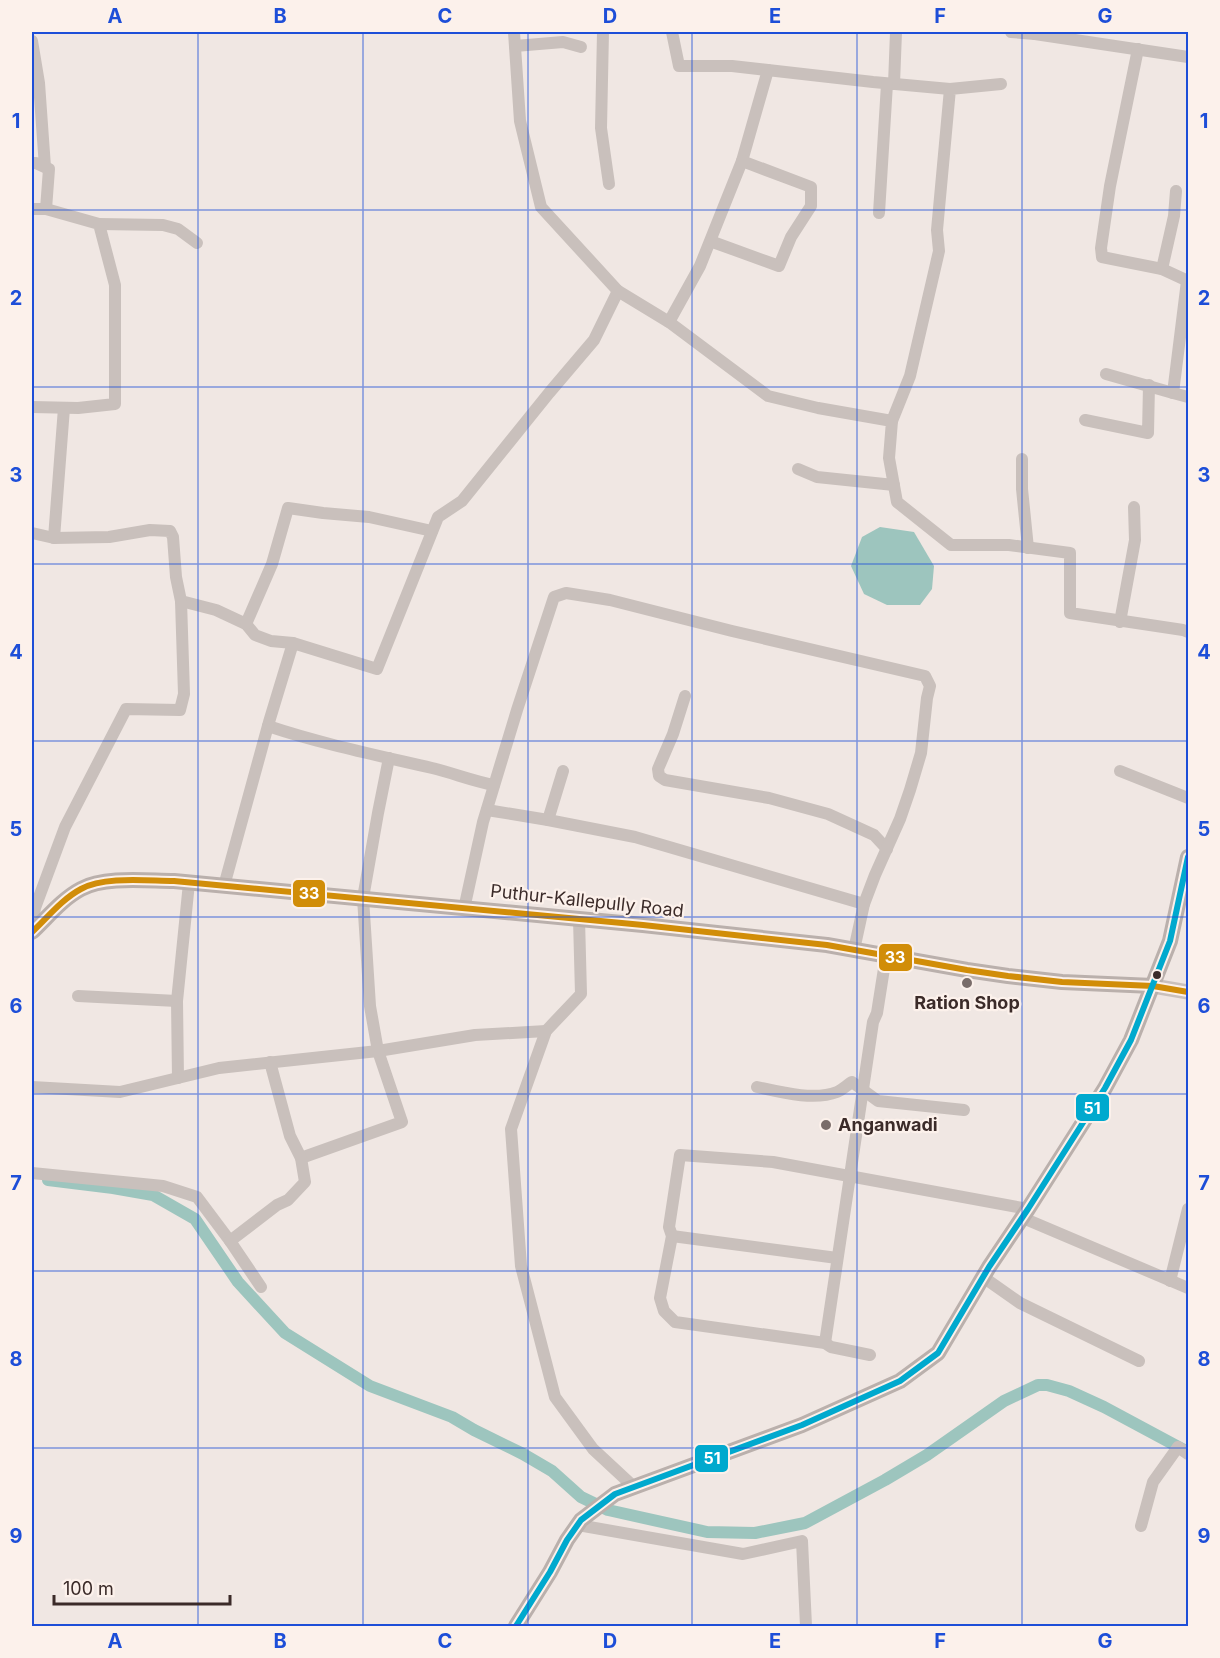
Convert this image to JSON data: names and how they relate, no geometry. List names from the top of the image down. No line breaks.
{"streets":{"main road":["Puthur-Kallepully Road"]},"places":["Ration Shop","Anganwadi"],"lines":["transit line 51","transit line 33"],"scale_bar":"100 m","grid":{"columns":["A","B","C","D","E","F","G"],"rows":["1","2","3","4","5","6","7","8","9"]}}
